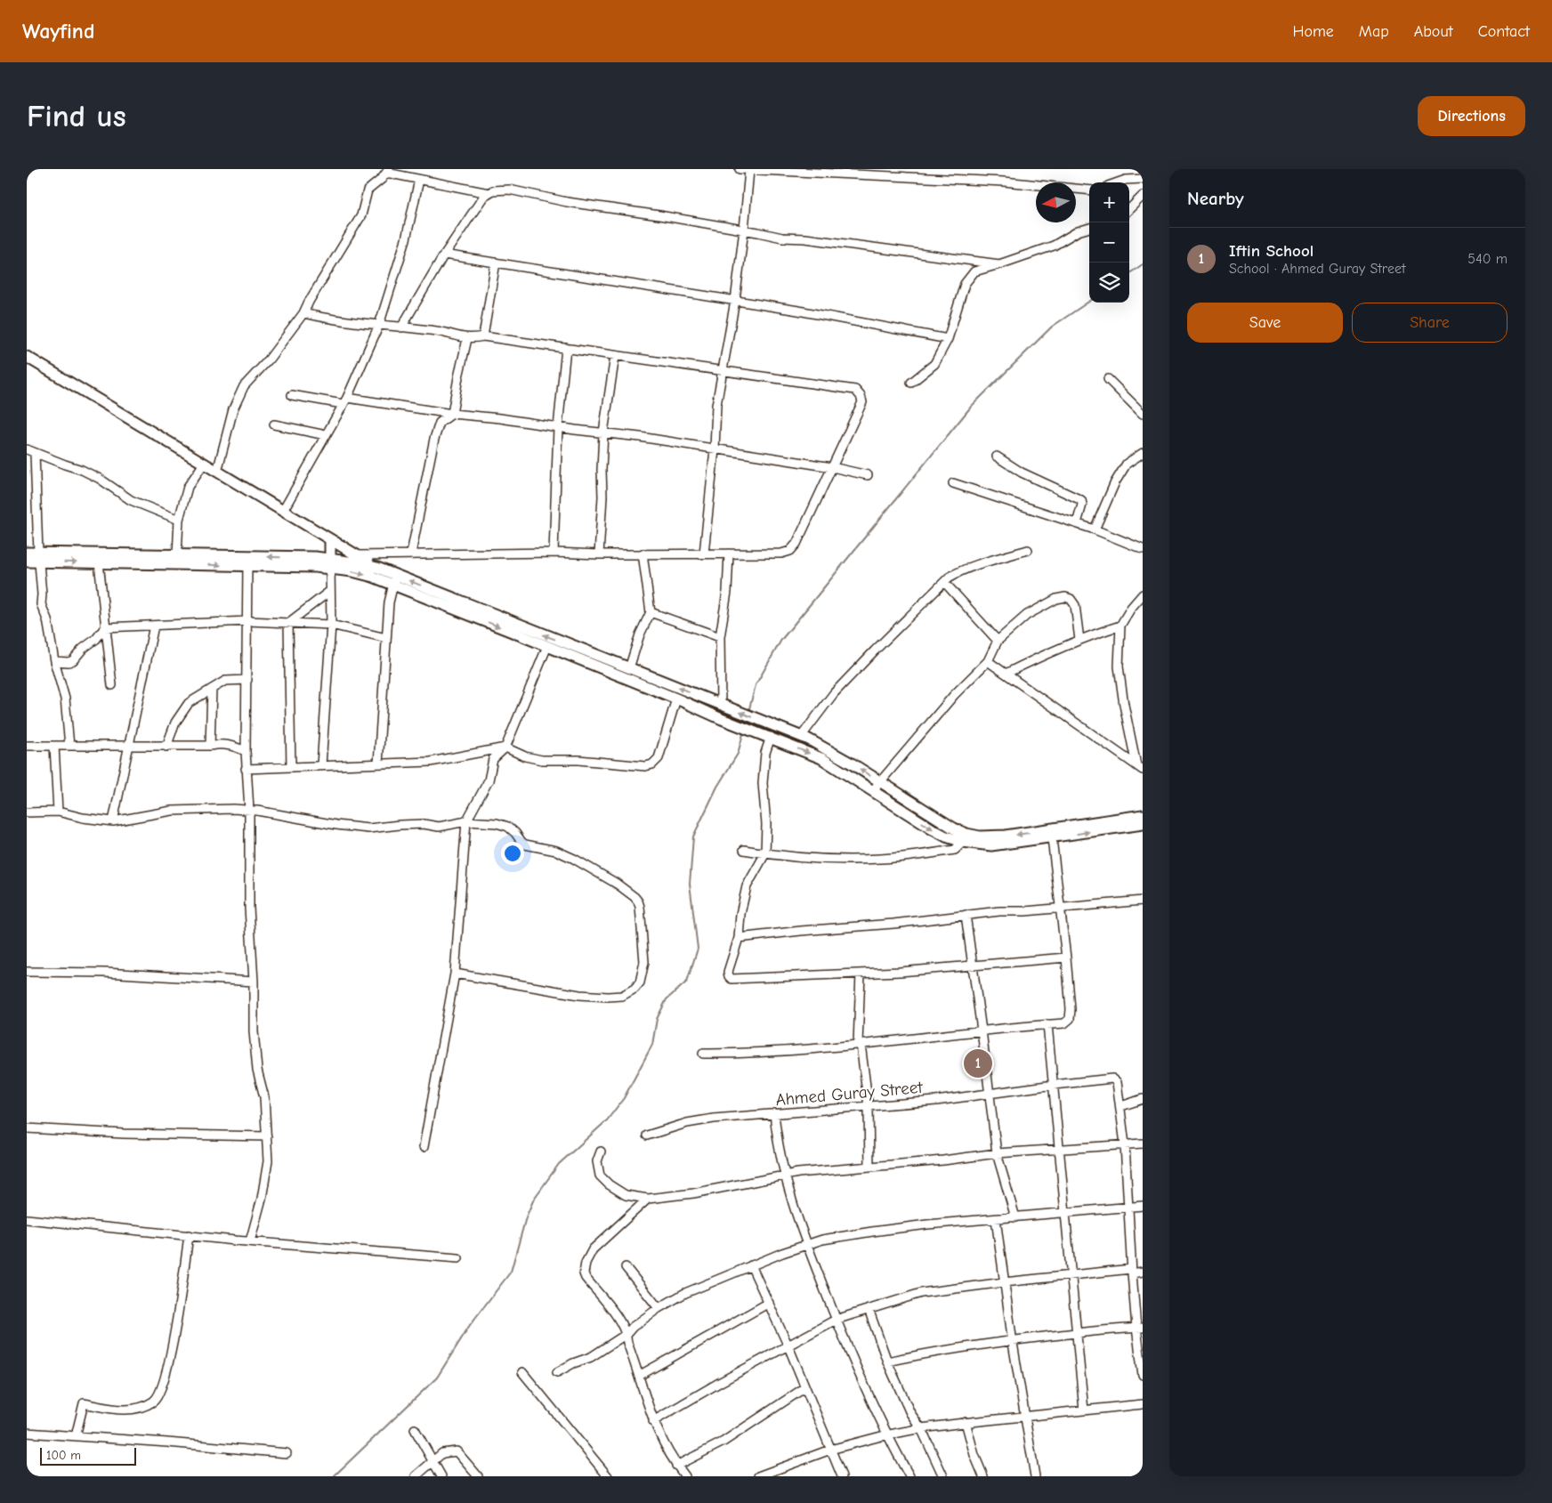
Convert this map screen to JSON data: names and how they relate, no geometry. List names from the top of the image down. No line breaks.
{"streets":{"street":["Ahmed Guray Street"]},"scale_bar":"100 m","north":"left","page":{"header":"Wayfind","nav":["Home","Map","About","Contact"],"buttons":["Directions",["Save","Share"]],"title":"Find us","heading":"Nearby","map_buttons":["+","−"],"list":[{"mark":"1","name":"Iftin School","note":"School · Ahmed Guray Street","value":"540 m"}],"pins":"1","scale":"100 m"}}
